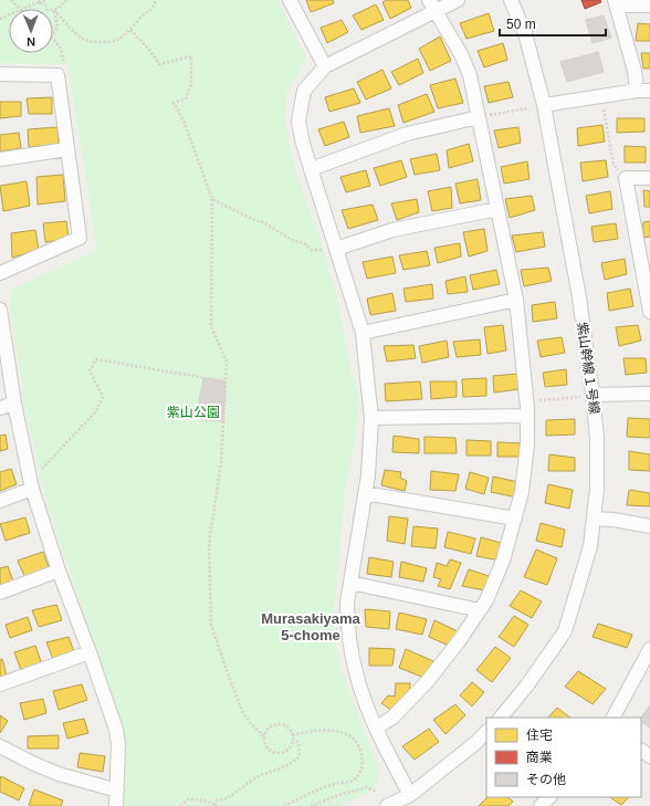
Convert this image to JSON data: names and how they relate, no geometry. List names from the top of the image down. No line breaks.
{"streets":{"street":["紫山幹線１号線"]},"districts":["Murasakiyama 5-chome"],"parks":["紫山公園"],"legend":["住宅","商業","その他"],"scale_bar":"50 m","north":"bottom"}
